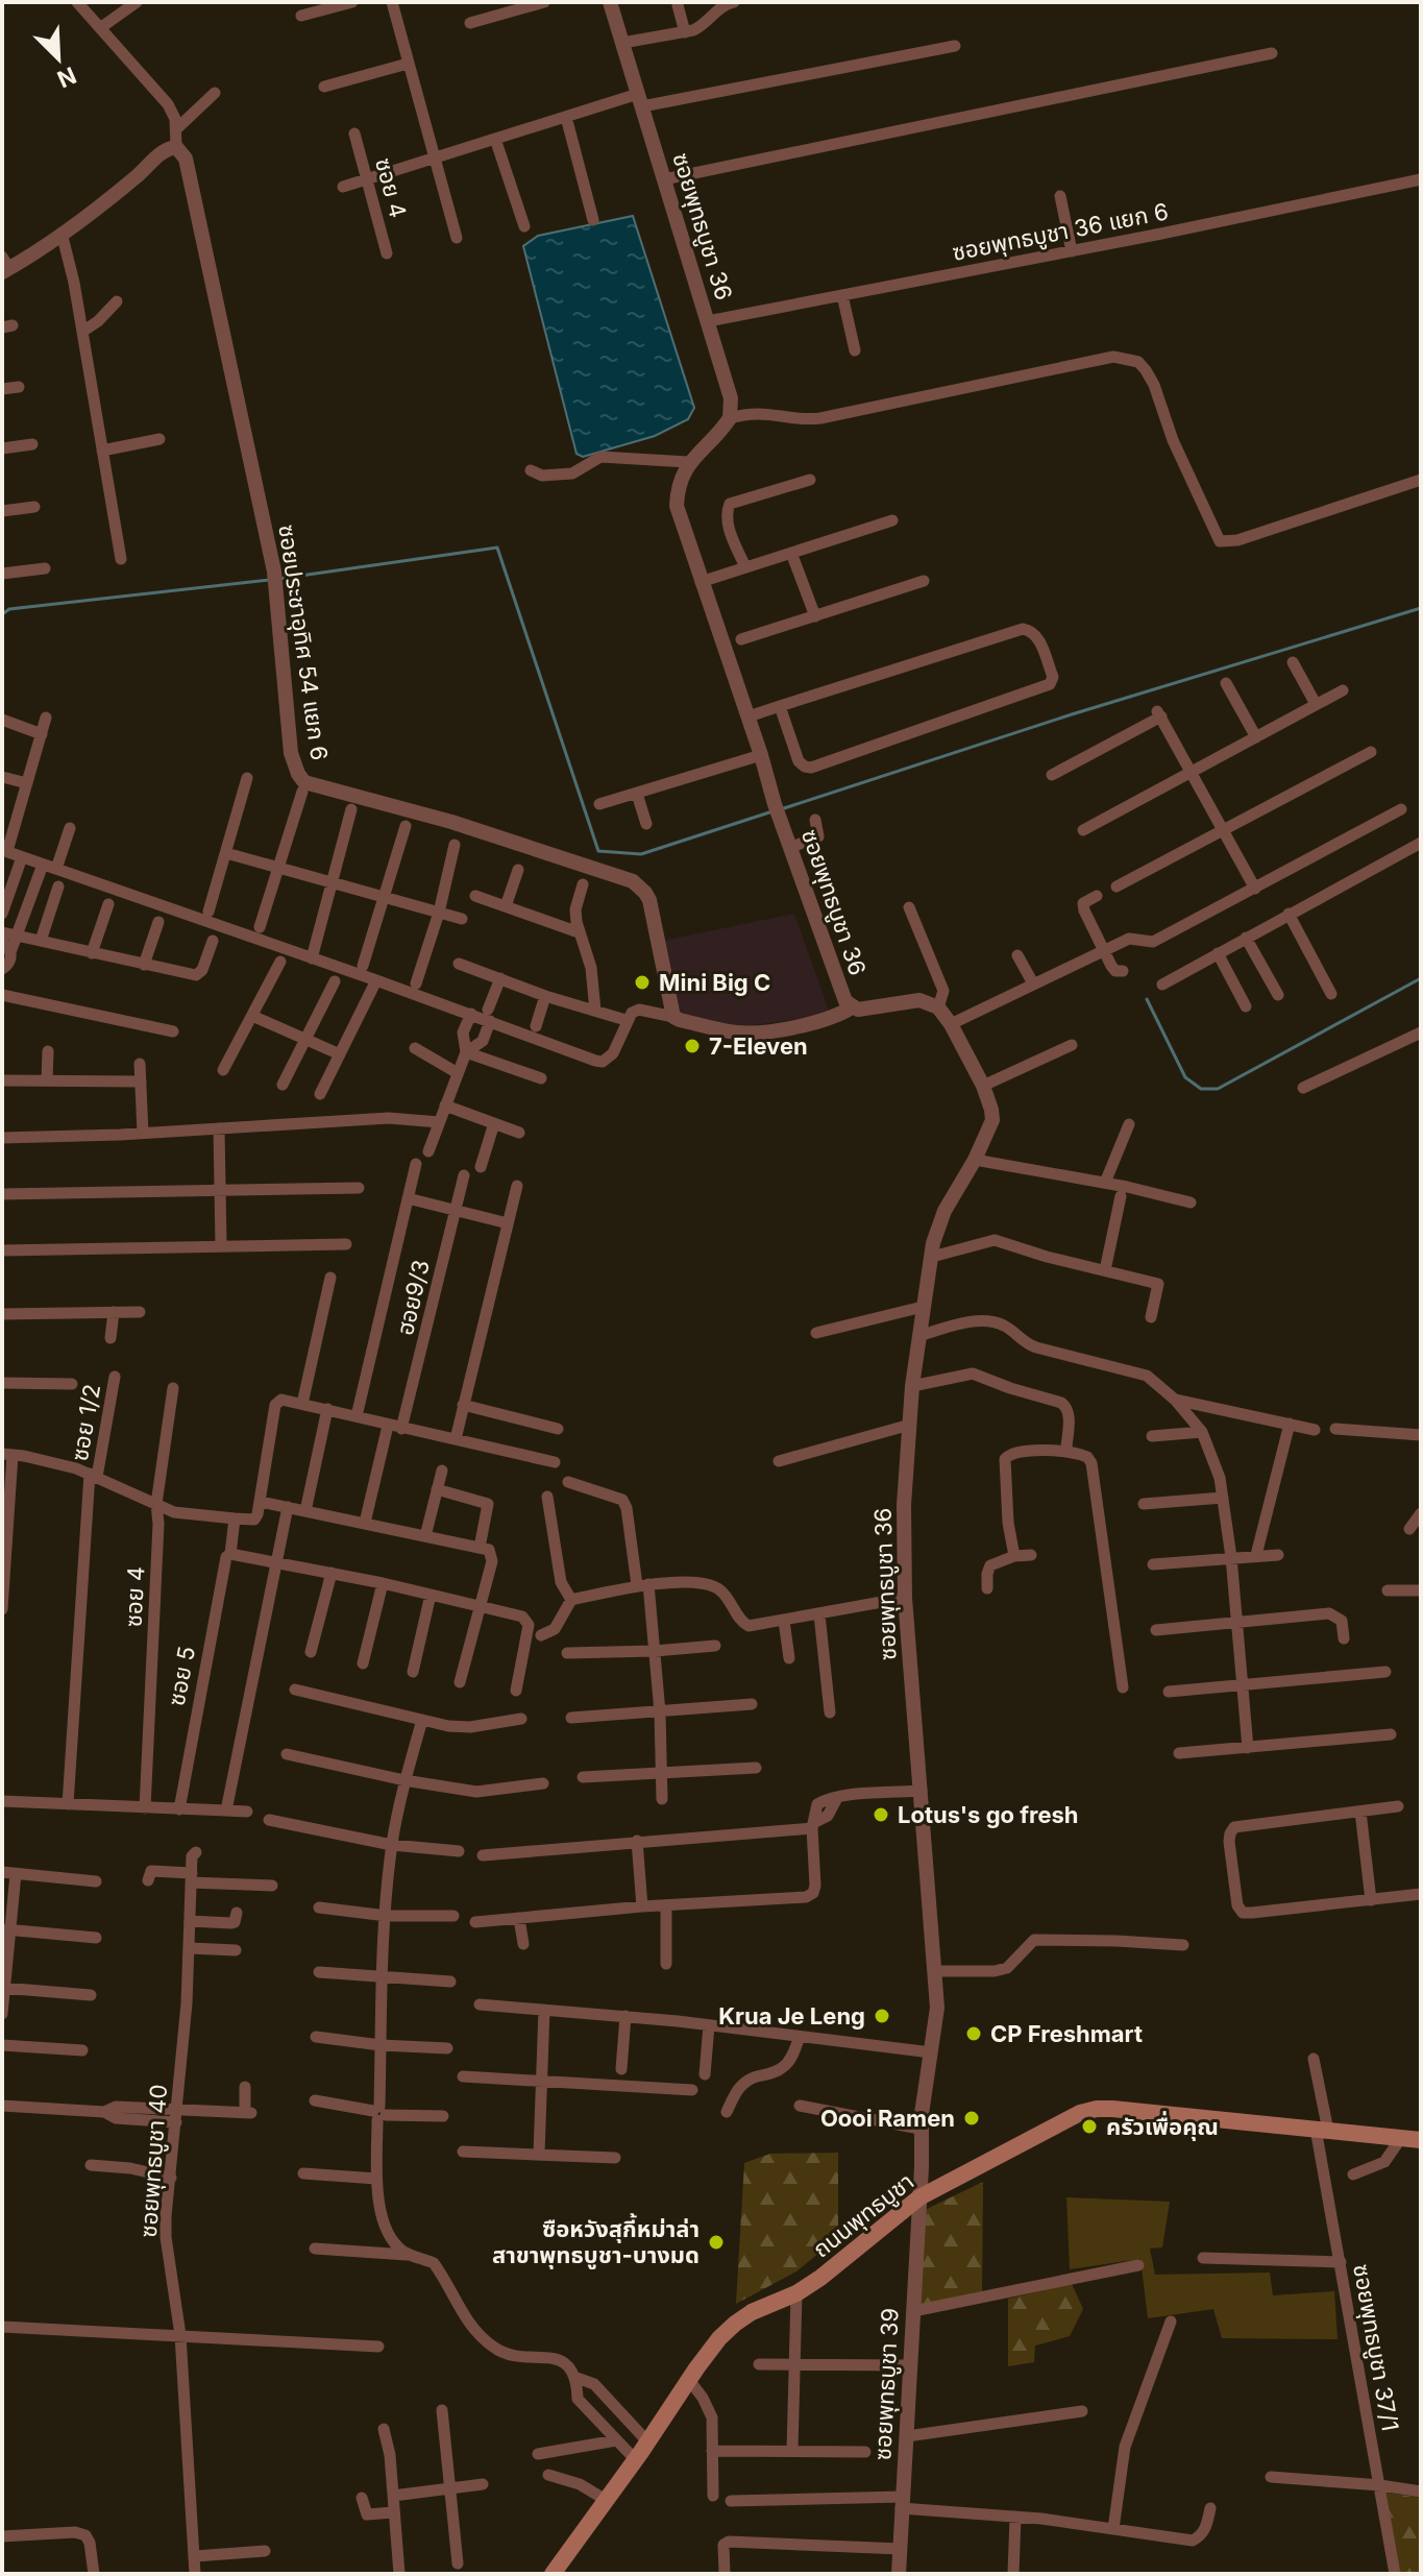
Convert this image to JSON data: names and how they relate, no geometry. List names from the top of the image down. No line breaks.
{"streets":{"main road":["ถนนพุทธบูชา"],"street":["ซอย 4","ซอยพุทธบูชา 36","ซอยพุทธบูชา 36 แยก 6","ซอยประชาอุทิศ 54 แยก 6","ฮอย9/3","ซอย 1/2","ซอย 5","ซอยพุทธบูชา 40","ซอยพุทธบูชา 37/1","ซอยพุทธบูชา 39"]},"crossings":[["ซอยพุทธบูชา 36","ซอยพุทธบูชา 36 แยก 6"],["ซอยพุทธบูชา 36","ถนนพุทธบูชา"],["ซอยพุทธบูชา 36","ซอยพุทธบูชา 39"],["ถนนพุทธบูชา","ซอยพุทธบูชา 37/1"],["ถนนพุทธบูชา","ซอยพุทธบูชา 39"]],"places":["Mini Big C","7-Eleven","Lotus's go fresh","Krua Je Leng","CP Freshmart","Oooi Ramen","ครัวเพื่อคุณ","ซือหวังสุกี้หม่าล่า สาขาพุทธบูชา-บางมด"],"north":"bottom right"}
